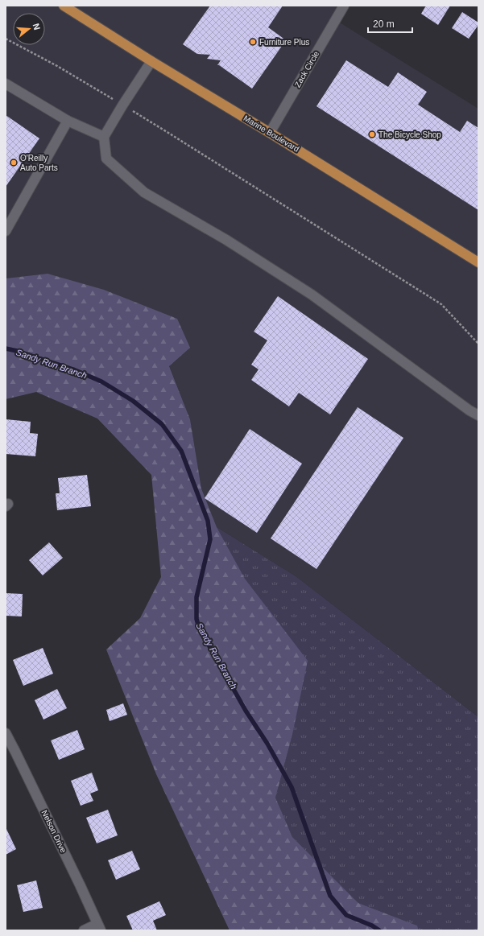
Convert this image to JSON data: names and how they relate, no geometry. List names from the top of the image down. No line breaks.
{"streets":{"main road":["Marine Boulevard"],"street":["Zack Circle","Nelson Drive"]},"crossings":[["Zack Circle","Marine Boulevard"]],"water":["Sandy Run Branch"],"places":["Furniture Plus","The Bicycle Shop","O'Reilly Auto Parts"],"scale_bar":"20 m","north":"right"}
